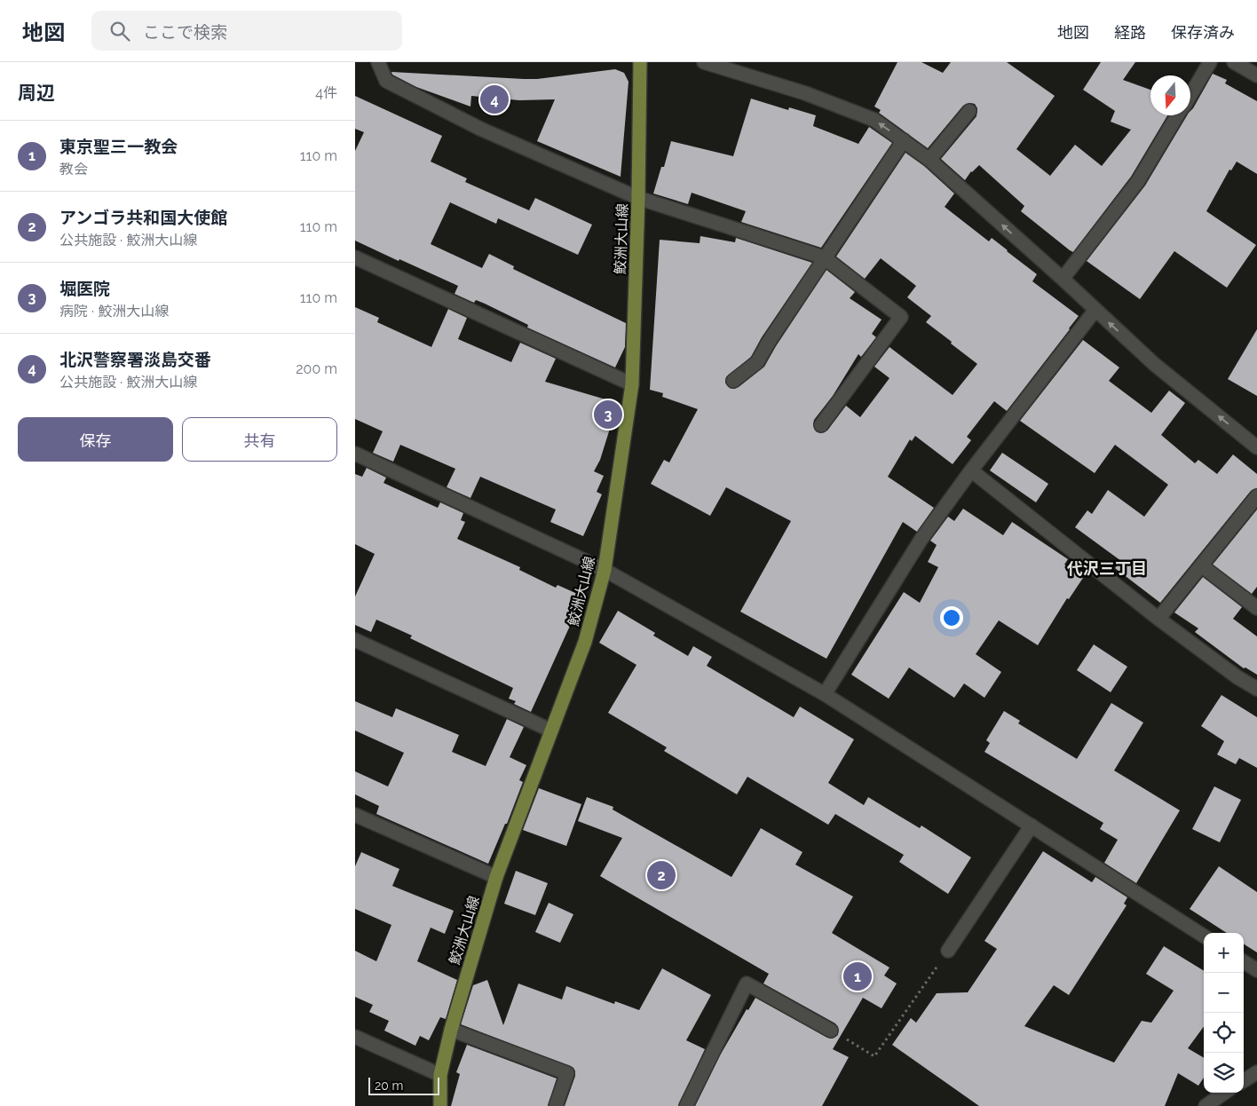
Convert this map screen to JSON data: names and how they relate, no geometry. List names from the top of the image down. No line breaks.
{"streets":{"main road":["鮫洲大山線"]},"districts":["代沢三丁目"],"scale_bar":"20 m","north":"bottom","page":{"header":"地図","search":"ここで検索","nav":["地図","経路","保存済み"],"heading":["周辺","4件"],"pins":["4","3","2","1"],"list":[{"mark":"1","name":"東京聖三一教会","note":"教会","value":"110 m"},{"mark":"2","name":"アンゴラ共和国大使館","note":"公共施設 · 鮫洲大山線","value":"110 m"},{"mark":"3","name":"堀医院","note":"病院 · 鮫洲大山線","value":"110 m"},{"mark":"4","name":"北沢警察署淡島交番","note":"公共施設 · 鮫洲大山線","value":"200 m"}],"buttons":["保存","共有"],"map_buttons":["+","−"],"scale":"20 m"}}
